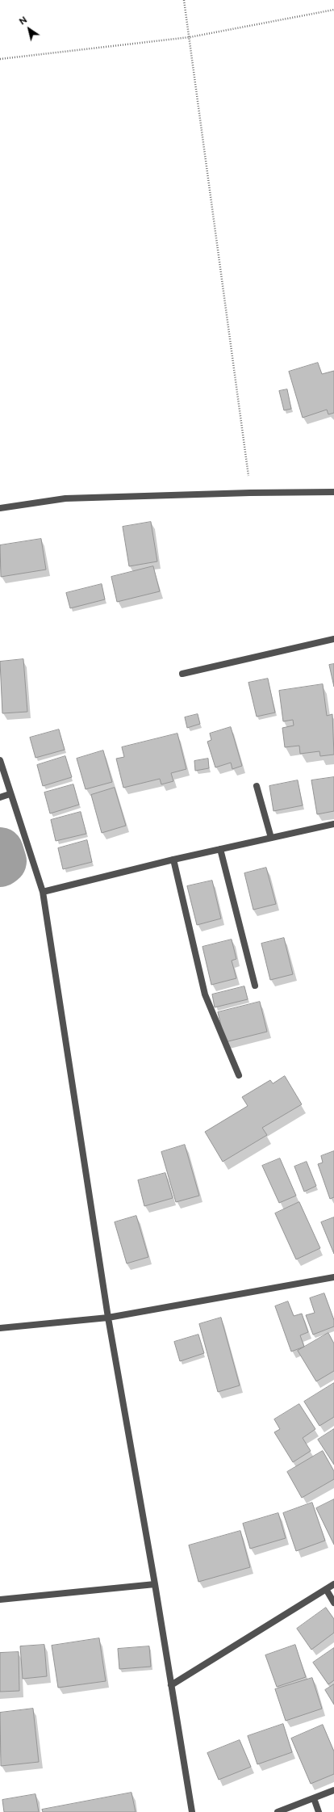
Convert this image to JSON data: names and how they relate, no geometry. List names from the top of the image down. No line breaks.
{"north":"top left"}
